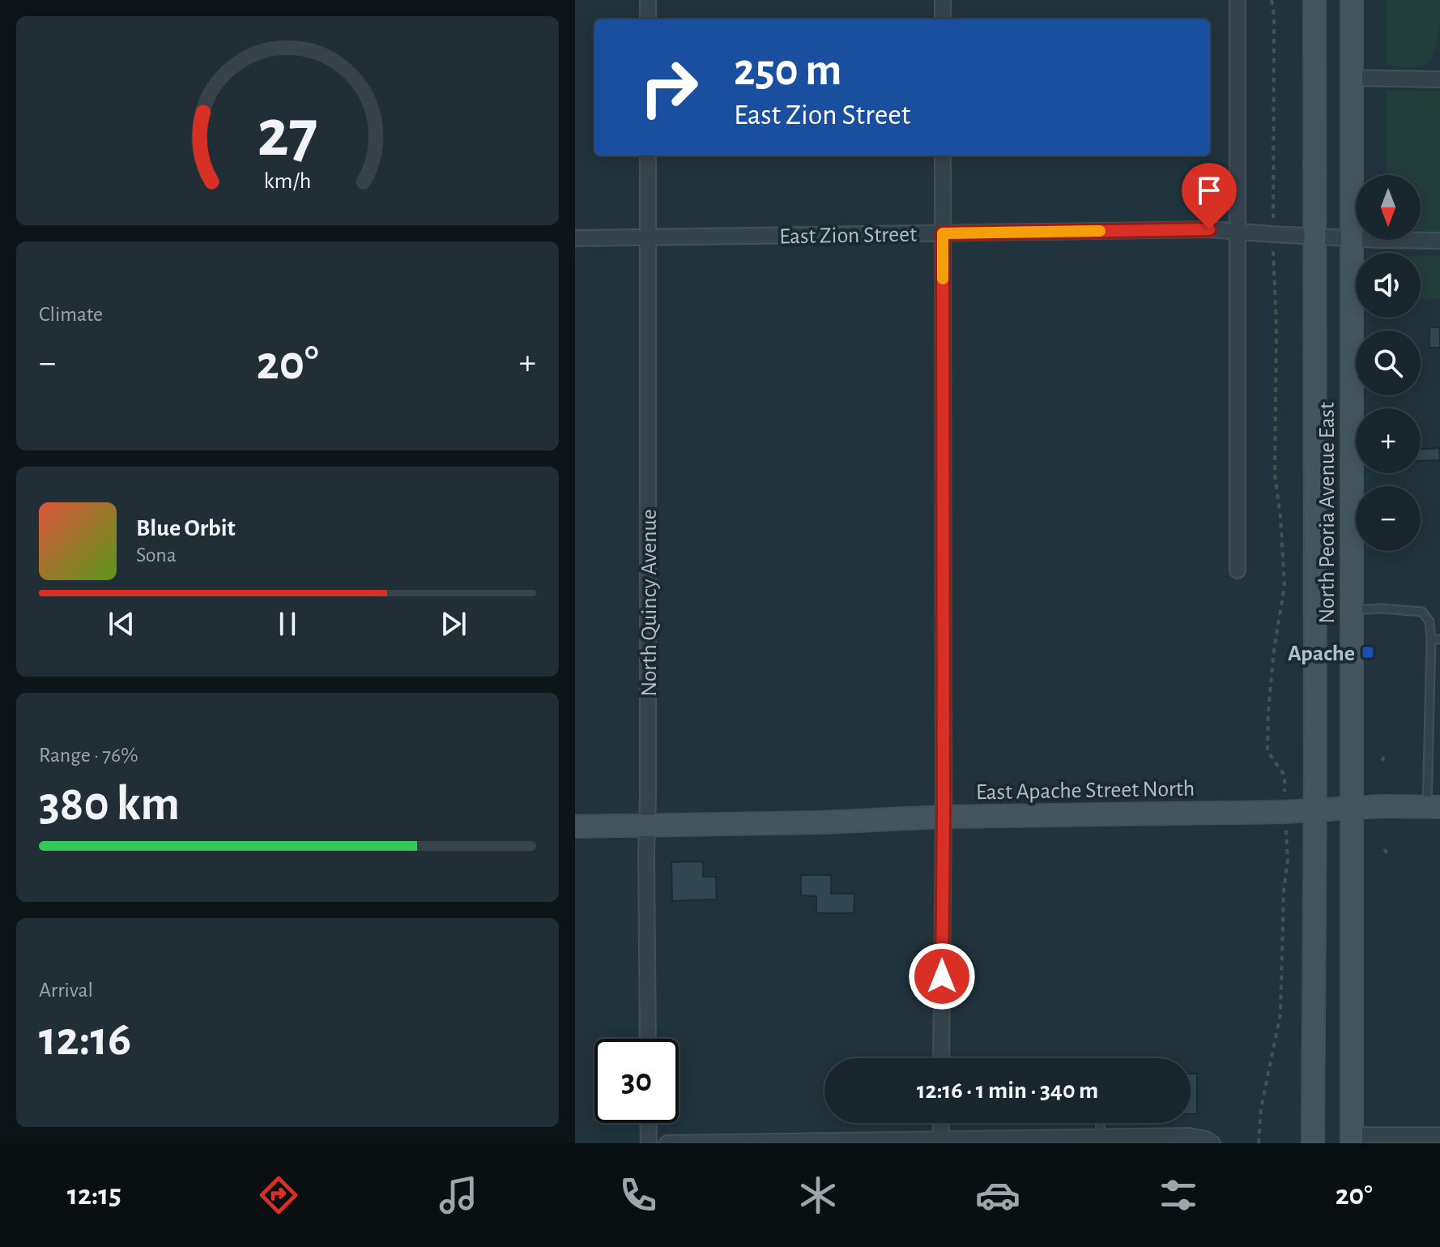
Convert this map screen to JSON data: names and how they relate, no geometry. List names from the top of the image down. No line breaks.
{"streets":{"main road":["North Peoria Avenue East","East Apache Street North"],"street":["East Zion Street","North Quincy Avenue"]},"crossings":[["East Zion Street","North Peoria Avenue East"],["East Zion Street","North Quincy Avenue"],["North Peoria Avenue East","East Apache Street North"],["North Quincy Avenue","East Apache Street North"]],"places":{"transit":["Apache"]},"north":"bottom","page":{"turn":["250 m","East Zion Street"],"map_buttons":["+","−"],"tile":["Climate",["Range · 76%","380 km"],["Arrival","12:16"]],"heat":["−","20°","+"],"song":["Blue Orbit","Sona"],"limit":"30","trip":"12:16 · 1 min · 340 m","tabs":["12:15","20°"],"gauge":["27","km/h"]}}
